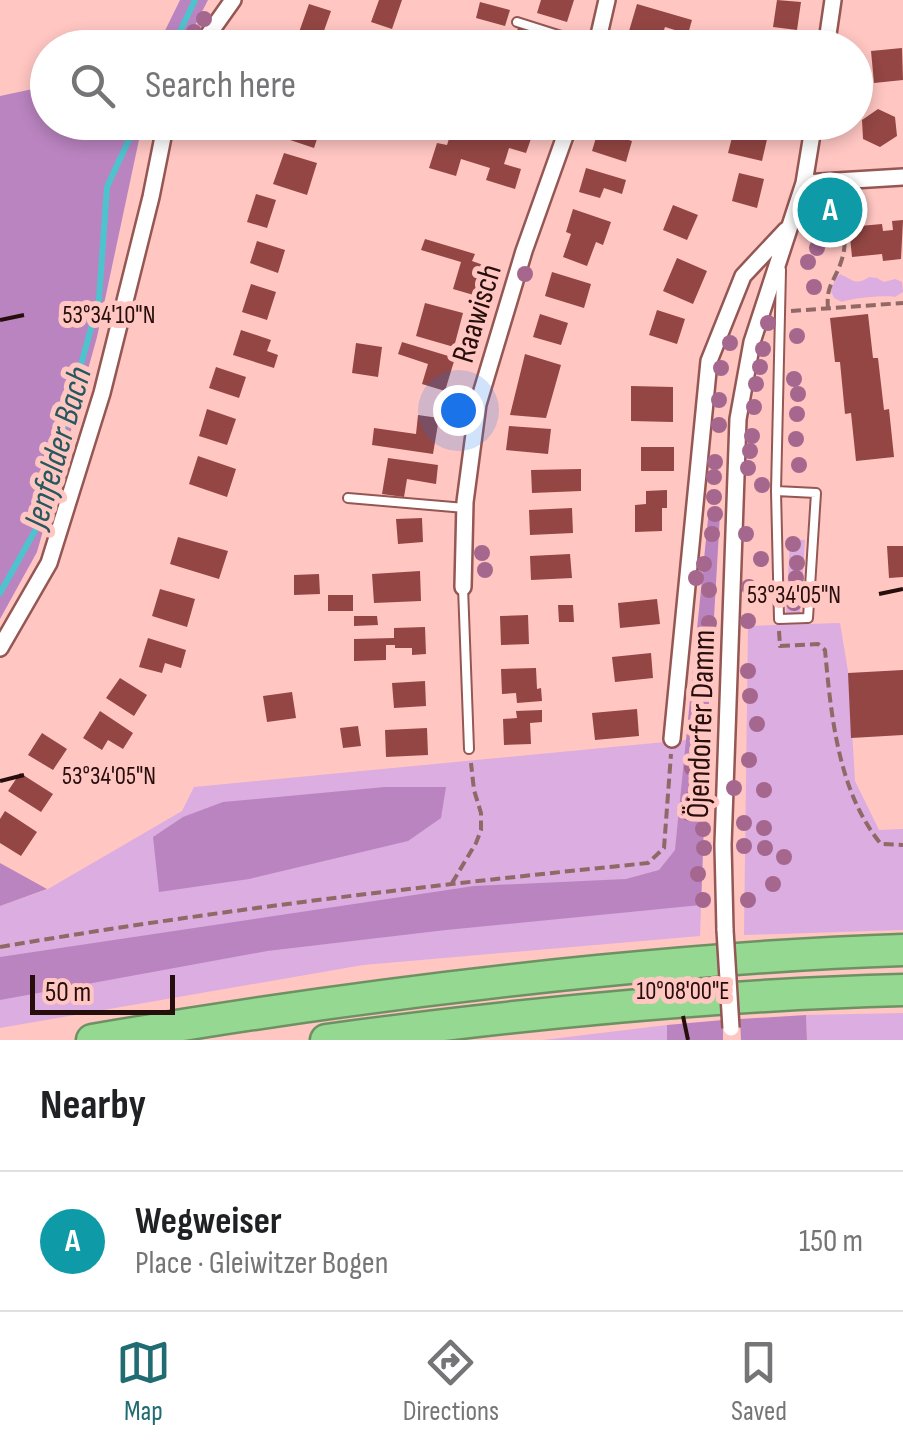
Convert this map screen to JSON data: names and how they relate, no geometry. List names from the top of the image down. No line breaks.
{"streets":{"street":["Raawisch","Öjendorfer Damm"]},"water":["Jenfelder Bach"],"scale_bar":"50 m","page":{"search":"Search here","pins":"A","scale":"50 m","heading":"Nearby","list":[{"mark":"A","name":"Wegweiser","note":"Place · Gleiwitzer Bogen","value":"150 m"}],"nav":["Map","Directions","Saved"]},"coordinates":["53°34'10\"N","53°34'05\"N","10°08'00\"E"]}
